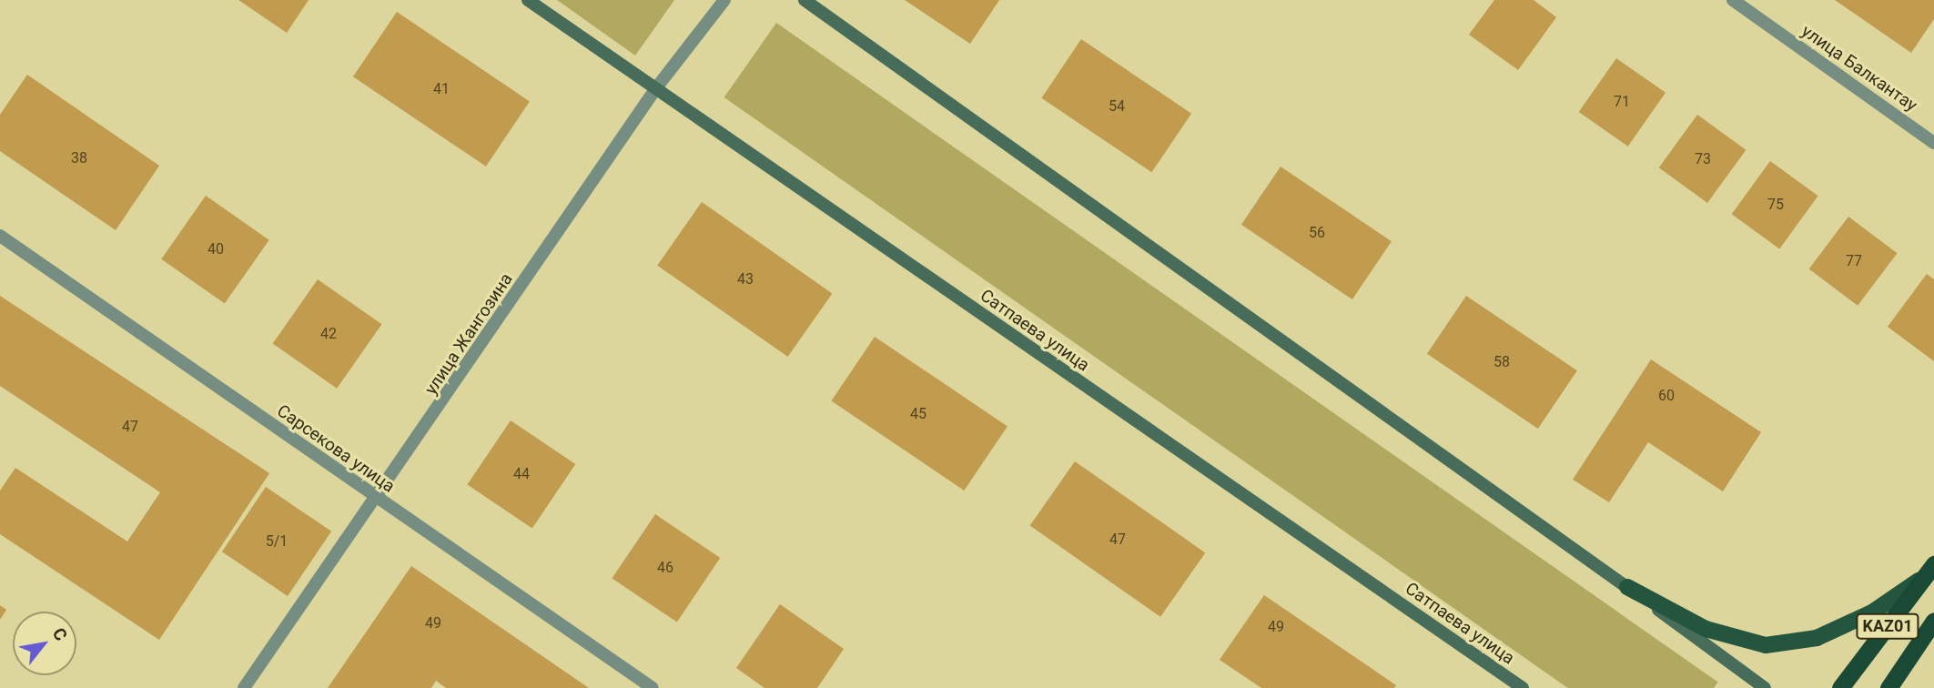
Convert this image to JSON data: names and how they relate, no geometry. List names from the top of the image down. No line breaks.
{"streets":{"highway":["KАZ01"],"main road":["Сатпаева улица"],"street":["улица Балкантау","улица Жангозина","Сарсекова улица"]},"crossings":[["Сатпаева улица","улица Жангозина"],["улица Жангозина","Сарсекова улица"]],"house_numbers":["41","71","54","38","73","75","56","40","77","43","42","58","60","45","47","44","47","5/1","46","49","49"],"north":"top right"}
